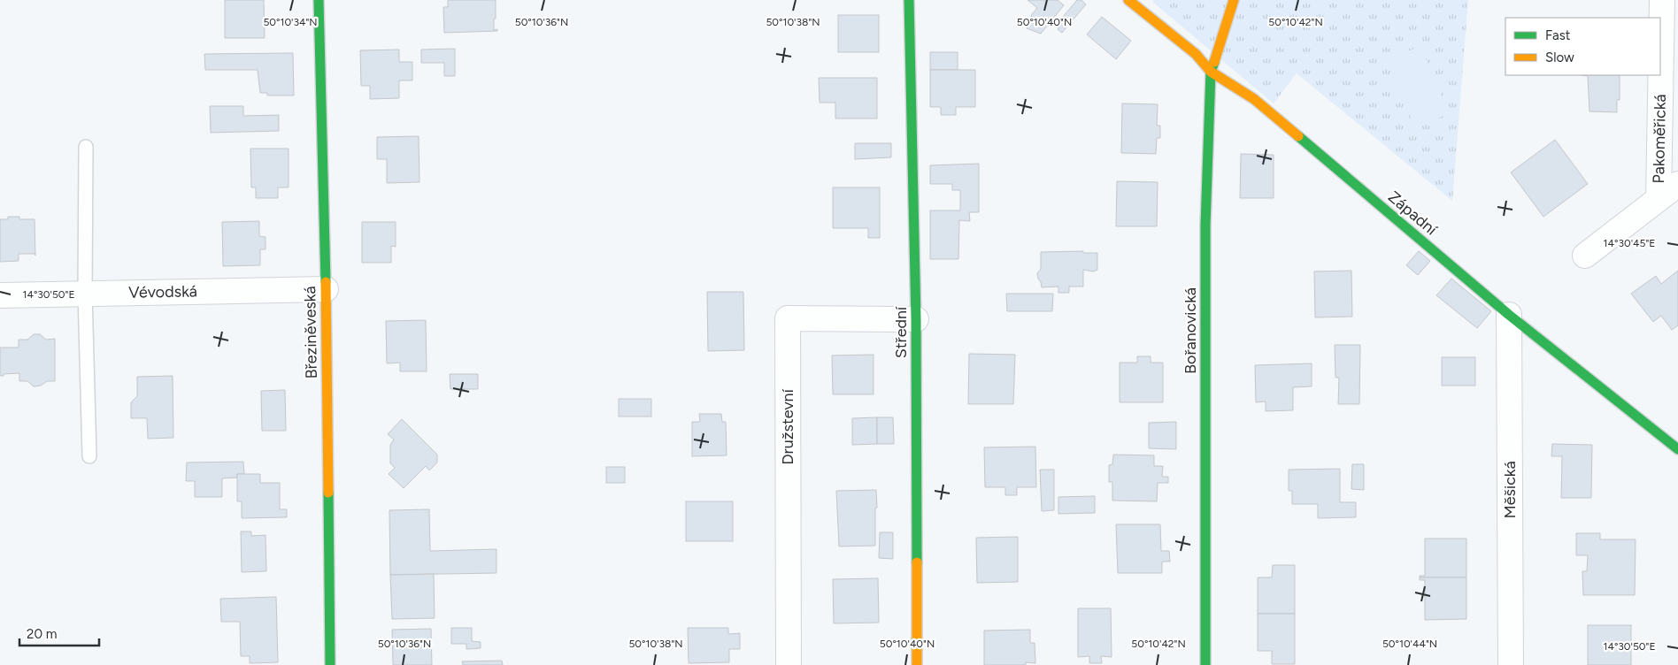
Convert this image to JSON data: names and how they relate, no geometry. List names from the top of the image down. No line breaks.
{"streets":{"street":["Pakoměřická","Západní","Vévodská","Bořanovická","Březiněveská","Střední","Družstevní","Měšická"]},"crossings":[["Západní","Bořanovická"],["Západní","Měšická"],["Vévodská","Březiněveská"],["Střední","Družstevní"]],"legend":["Fast","Slow"],"scale_bar":"20 m","coordinates":["50°10'34\"N","50°10'36\"N","50°10'38\"N","50°10'40\"N","50°10'42\"N","14°30'45\"E","14°30'50\"E","50°10'44\"N"]}
